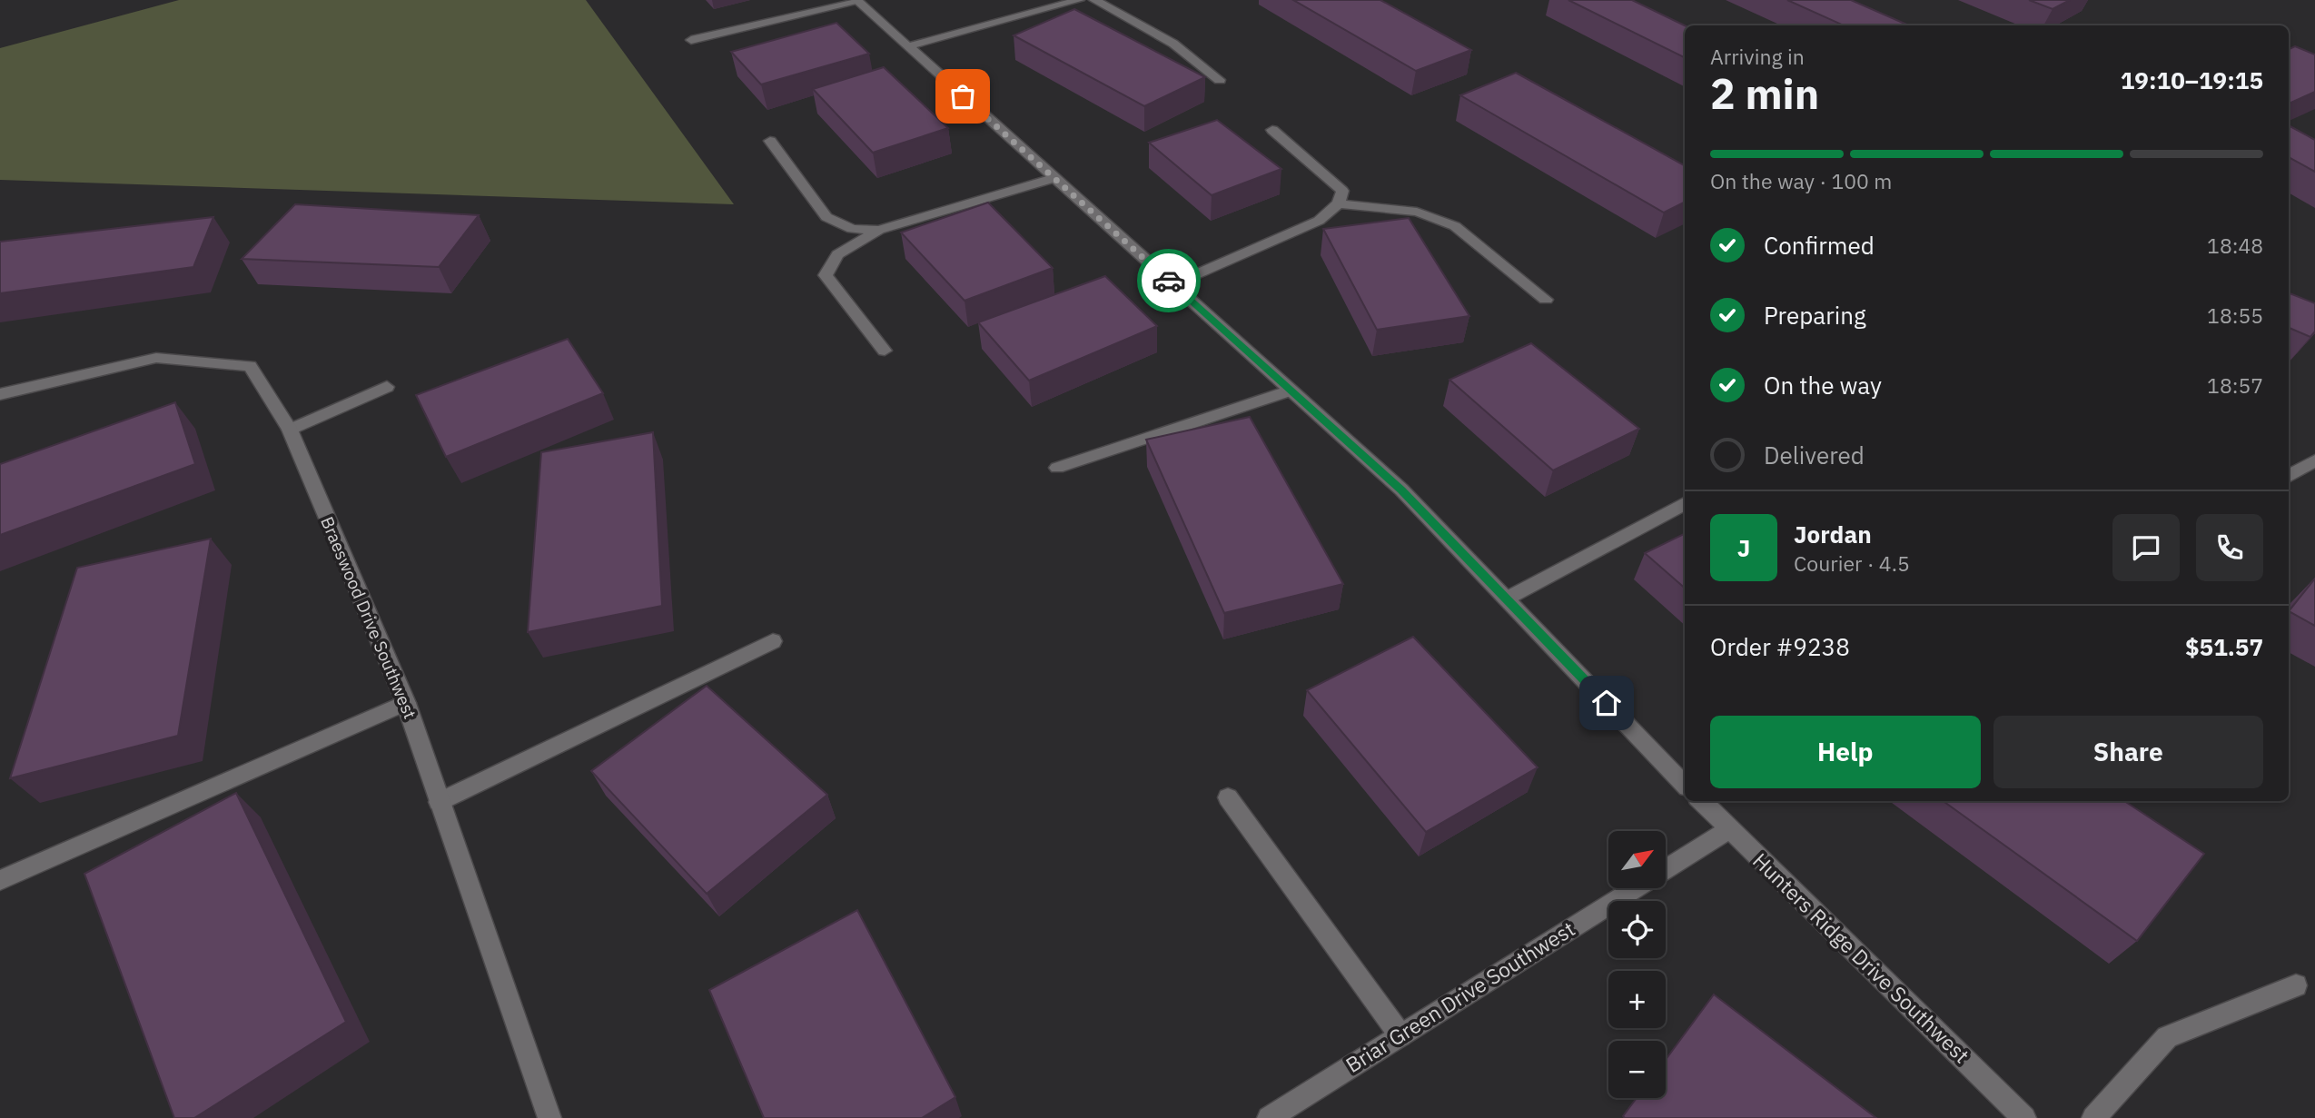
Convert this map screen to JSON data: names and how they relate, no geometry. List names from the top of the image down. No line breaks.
{"streets":{"street":["Braeswood Drive Southwest","Hunters Ridge Drive Southwest","Briar Green Drive Southwest"]},"crossings":[["Hunters Ridge Drive Southwest","Briar Green Drive Southwest"]],"north":"top right","page":{"heading":["2 min","Arriving in","19:10–19:15"],"panel":["Jordan","Courier · 4.5","Order #9238","$51.57"],"bar":"On the way · 100 m","list":[["Confirmed","18:48"],["Preparing","18:55"],["On the way","18:57"],"Delivered"],"round":"J","buttons":["Help","Share"],"map_buttons":["+","−"]}}
